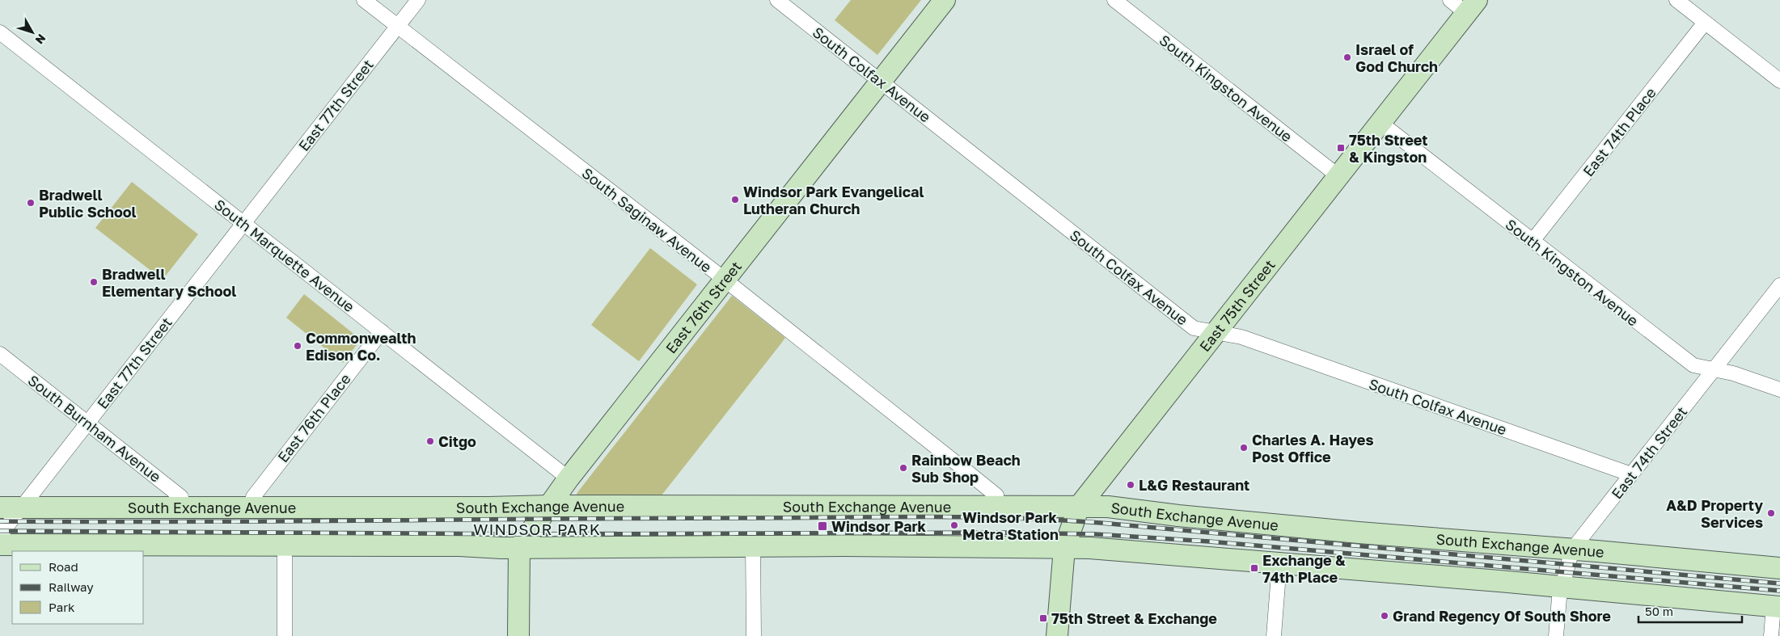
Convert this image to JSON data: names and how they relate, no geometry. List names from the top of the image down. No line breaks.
{"streets":{"street":["South Colfax Avenue","South Kingston Avenue","East 77th Street","East 74th Place","South Saginaw Avenue","South Marquette Avenue","East 75th Street","East 76th Street","East 76th Place","South Burnham Avenue","East 74th Street","South Exchange Avenue"]},"crossings":[["South Colfax Avenue","East 75th Street"],["South Colfax Avenue","East 76th Street"],["South Colfax Avenue","East 74th Street"],["South Kingston Avenue","East 74th Place"],["South Kingston Avenue","East 75th Street"],["South Kingston Avenue","East 74th Street"],["East 77th Street","South Saginaw Avenue"],["East 77th Street","South Marquette Avenue"],["East 77th Street","South Burnham Avenue"],["East 77th Street","South Exchange Avenue"],["South Saginaw Avenue","East 76th Street"],["South Saginaw Avenue","South Exchange Avenue"],["South Marquette Avenue","East 76th Street"],["South Marquette Avenue","East 76th Place"],["East 75th Street","South Exchange Avenue"],["East 76th Street","South Exchange Avenue"],["East 76th Place","South Exchange Avenue"],["South Burnham Avenue","South Exchange Avenue"],["East 74th Street","South Exchange Avenue"]],"districts":["WINDSOR PARK"],"places":{"other":["Israel of God Church","Windsor Park Evangelical Lutheran Church","Bradwell Public School","Bradwell Elementary School","Commonwealth Edison Co.","Citgo","Charles A. Hayes Post Office","Rainbow Beach Sub Shop","L&G Restaurant","A&D Property Services","Windsor Park Metra Station","Grand Regency Of South Shore"],"transit":["75th Street & Kingston","Windsor Park","Exchange & 74th Place","75th Street & Exchange"]},"legend":["Road","Railway","Park"],"scale_bar":"50 m","north":"bottom right"}
